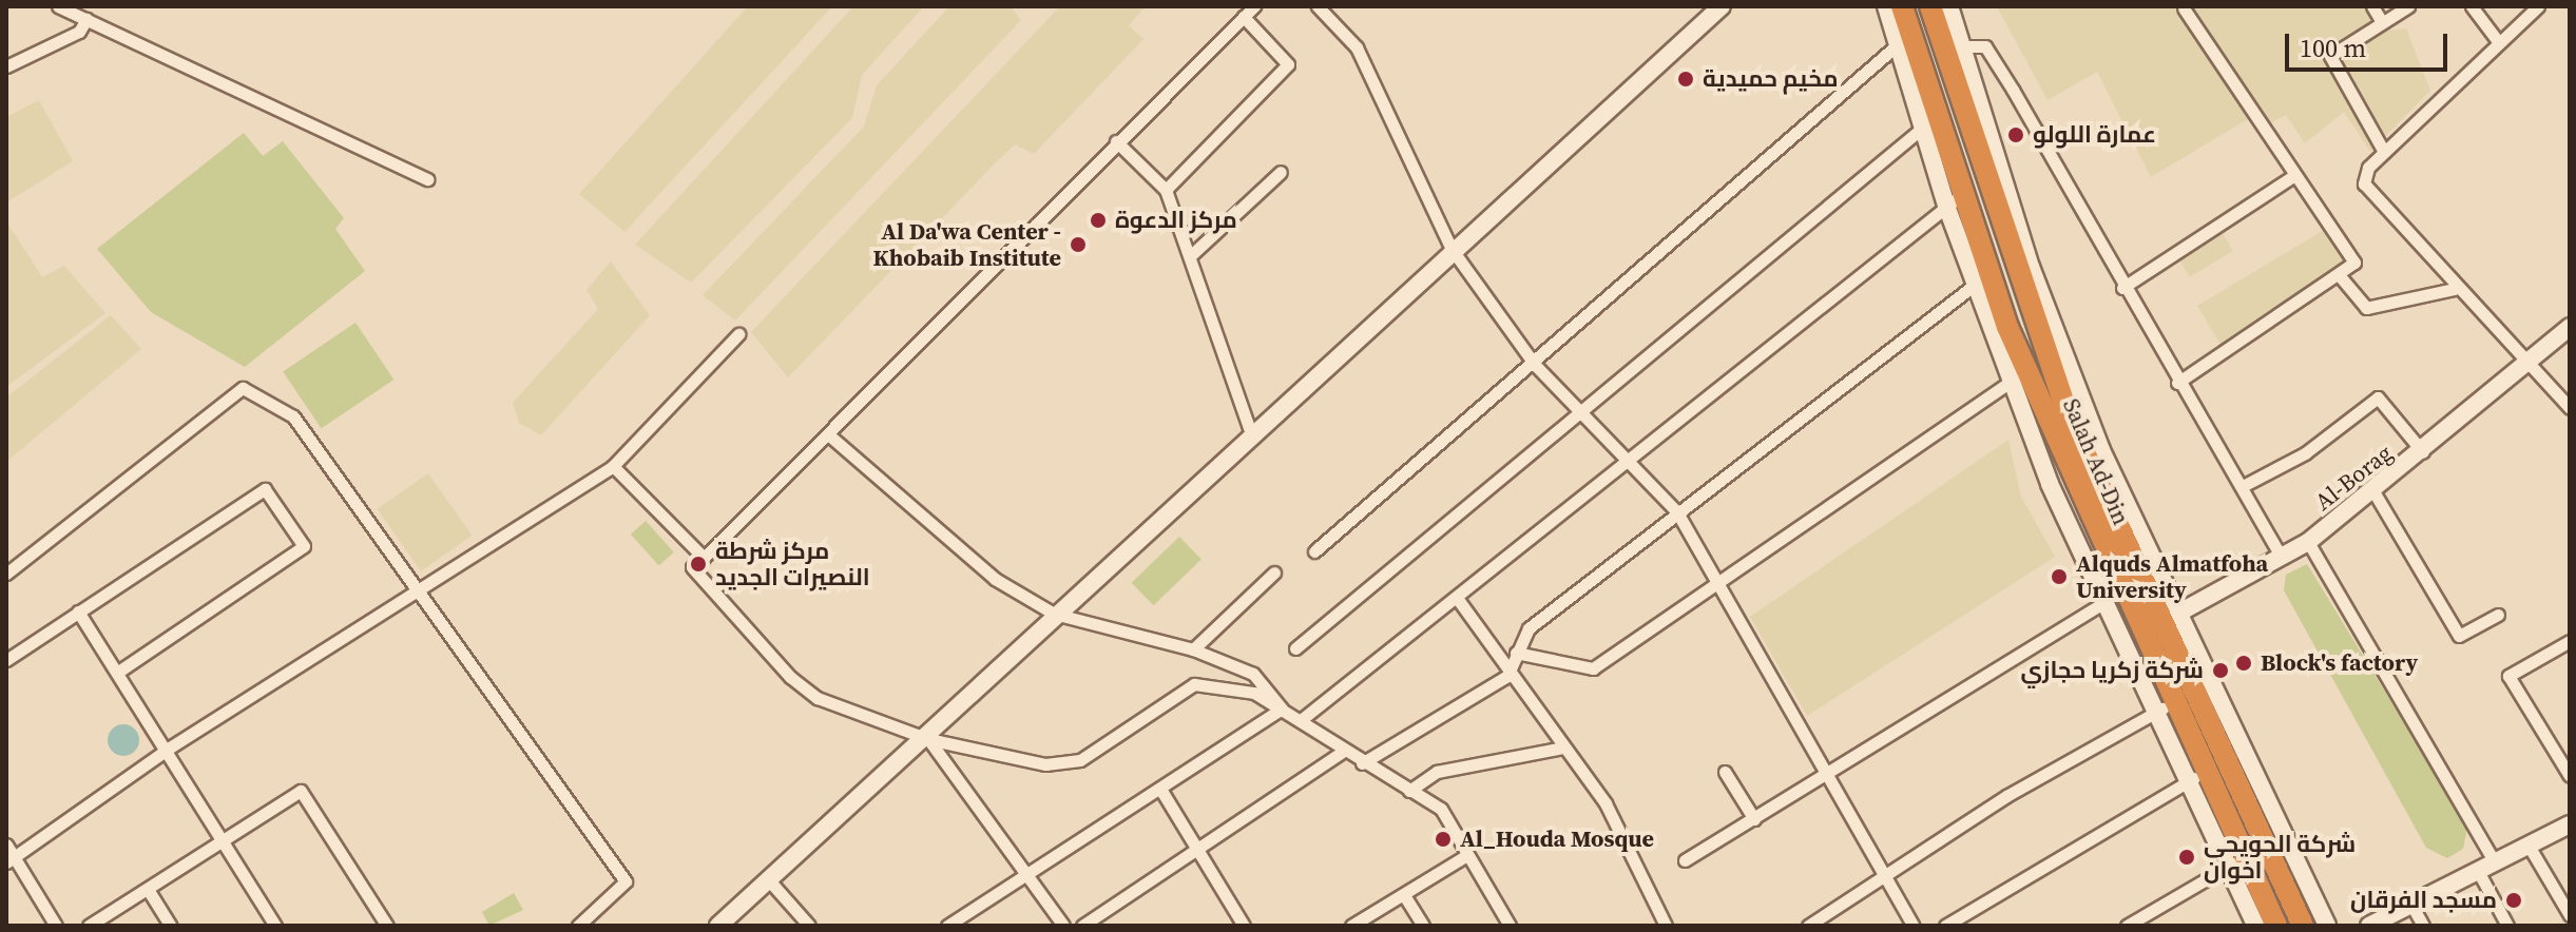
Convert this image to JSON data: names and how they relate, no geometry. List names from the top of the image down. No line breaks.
{"streets":{"highway":["Salah Ad-Din"],"street":["Al-Borag"]},"crossings":[["Salah Ad-Din","Al-Borag"]],"places":["مخيم حميدية","عمارة اللولو","مركز الدعوة","Al Da'wa Center - Khobaib Institute","مركز شرطة النصيرات الجديد","Alquds Almatfoha University","Block's factory","شركة زكريا حجازي","Al_Houda Mosque","شركة الحويحي اخوان","مسجد الفرقان"],"scale_bar":"100 m"}
